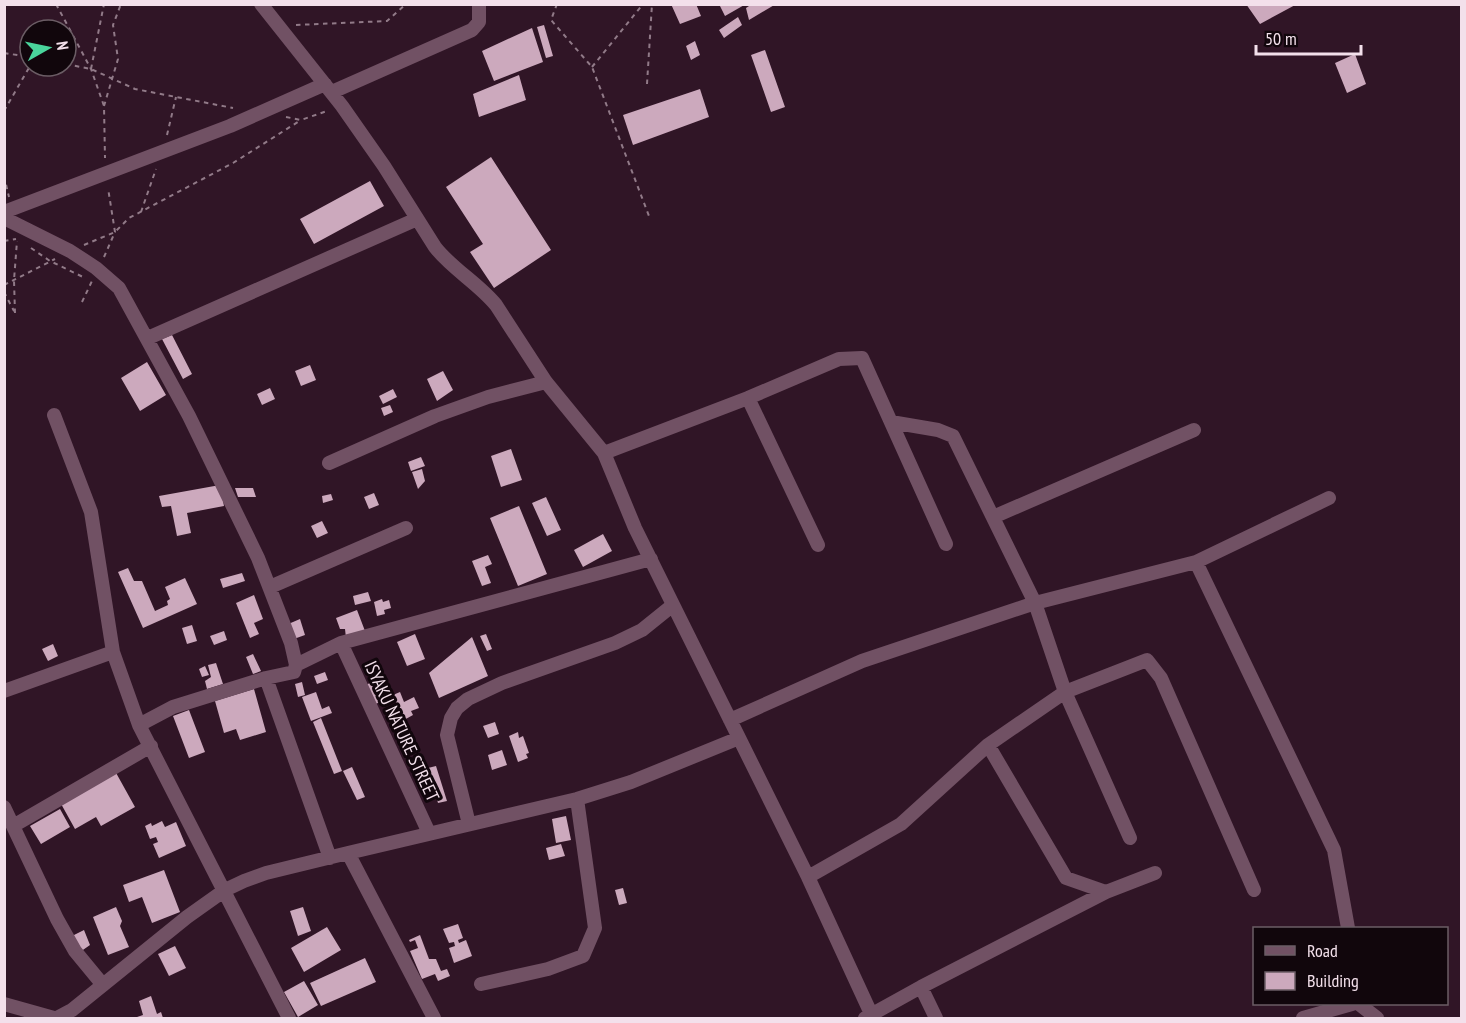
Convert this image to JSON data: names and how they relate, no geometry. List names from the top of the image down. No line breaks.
{"streets":{"street":["ISYAKU NATURE STREET"]},"legend":["Road","Building"],"scale_bar":"50 m","north":"right"}
